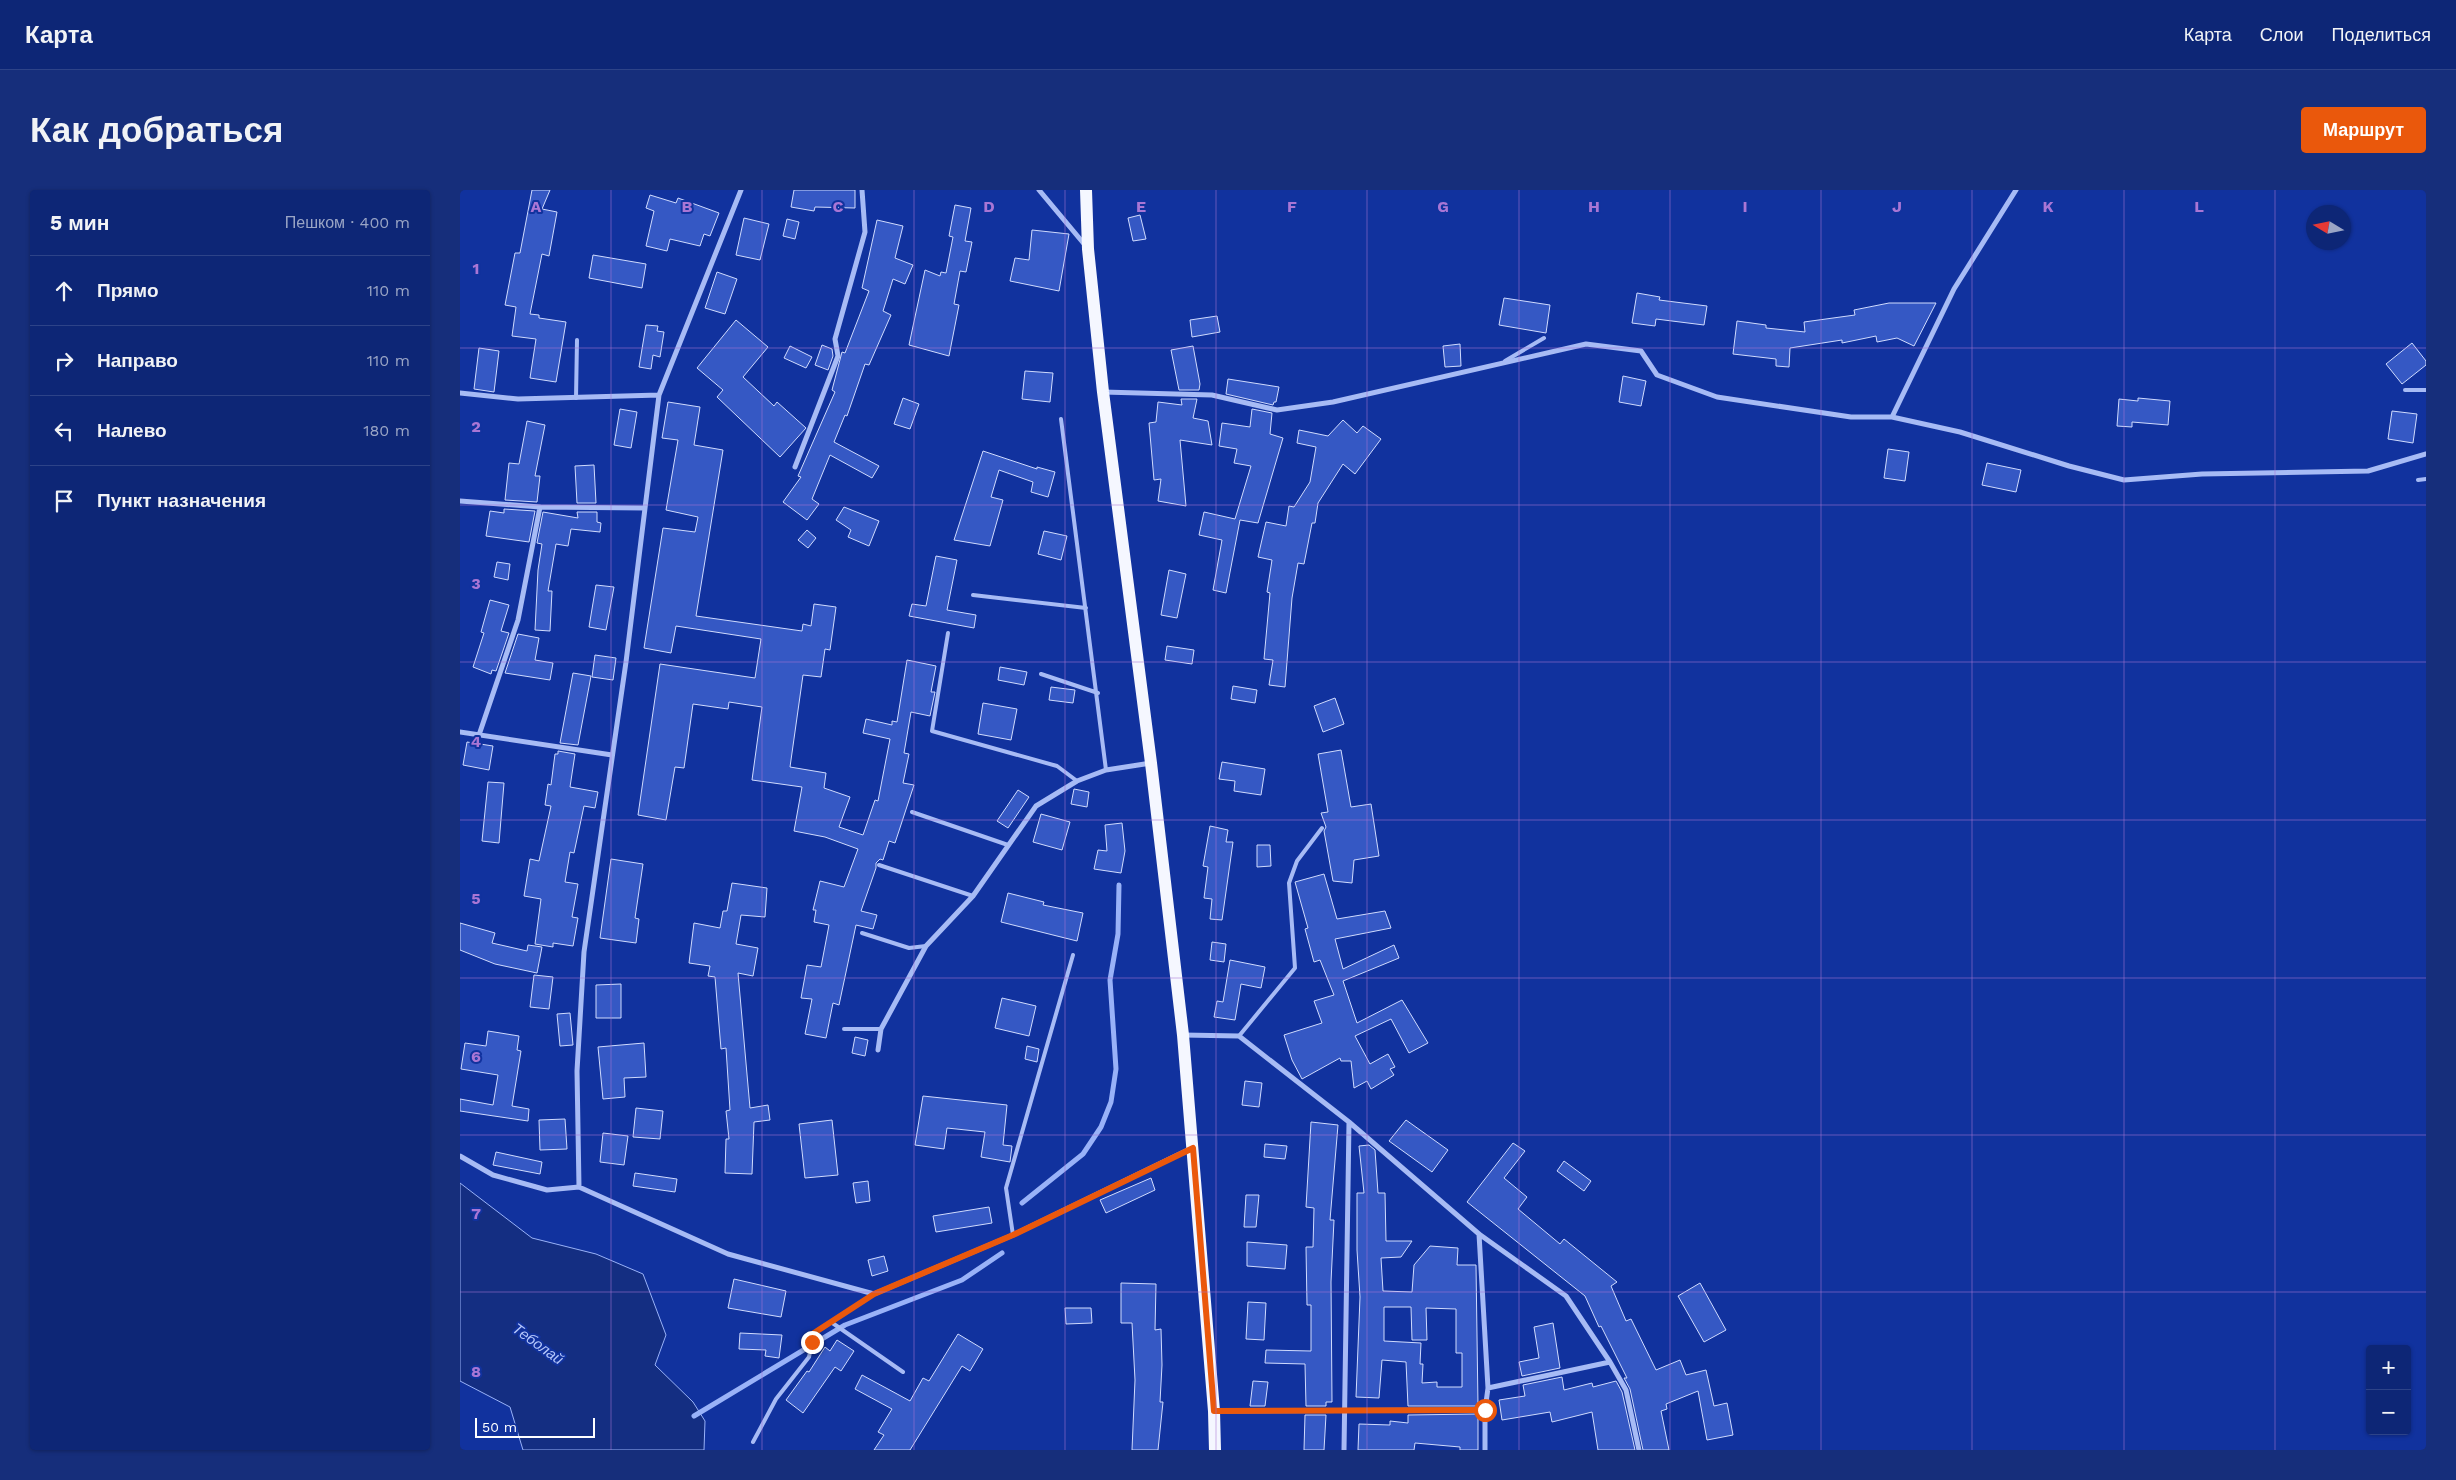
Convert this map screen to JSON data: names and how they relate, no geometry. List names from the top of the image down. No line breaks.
{"water":["Теболай"],"scale_bar":"50 m","north":"left","page":{"header":"Карта","nav":["Карта","Слои","Поделиться"],"buttons":"Маршрут","title":"Как добраться","heading":["5 мин","Пешком · 400 m"],"list":[["Прямо","110 m"],["Направо","110 m"],["Налево","180 m"],"Пункт назначения"],"map_buttons":["+","−"],"scale":"50 m"},"grid":{"columns":["A","B","C","D","E","F","G","H","I","J","K","L"],"rows":["1","2","3","4","5","6","7","8"]}}
